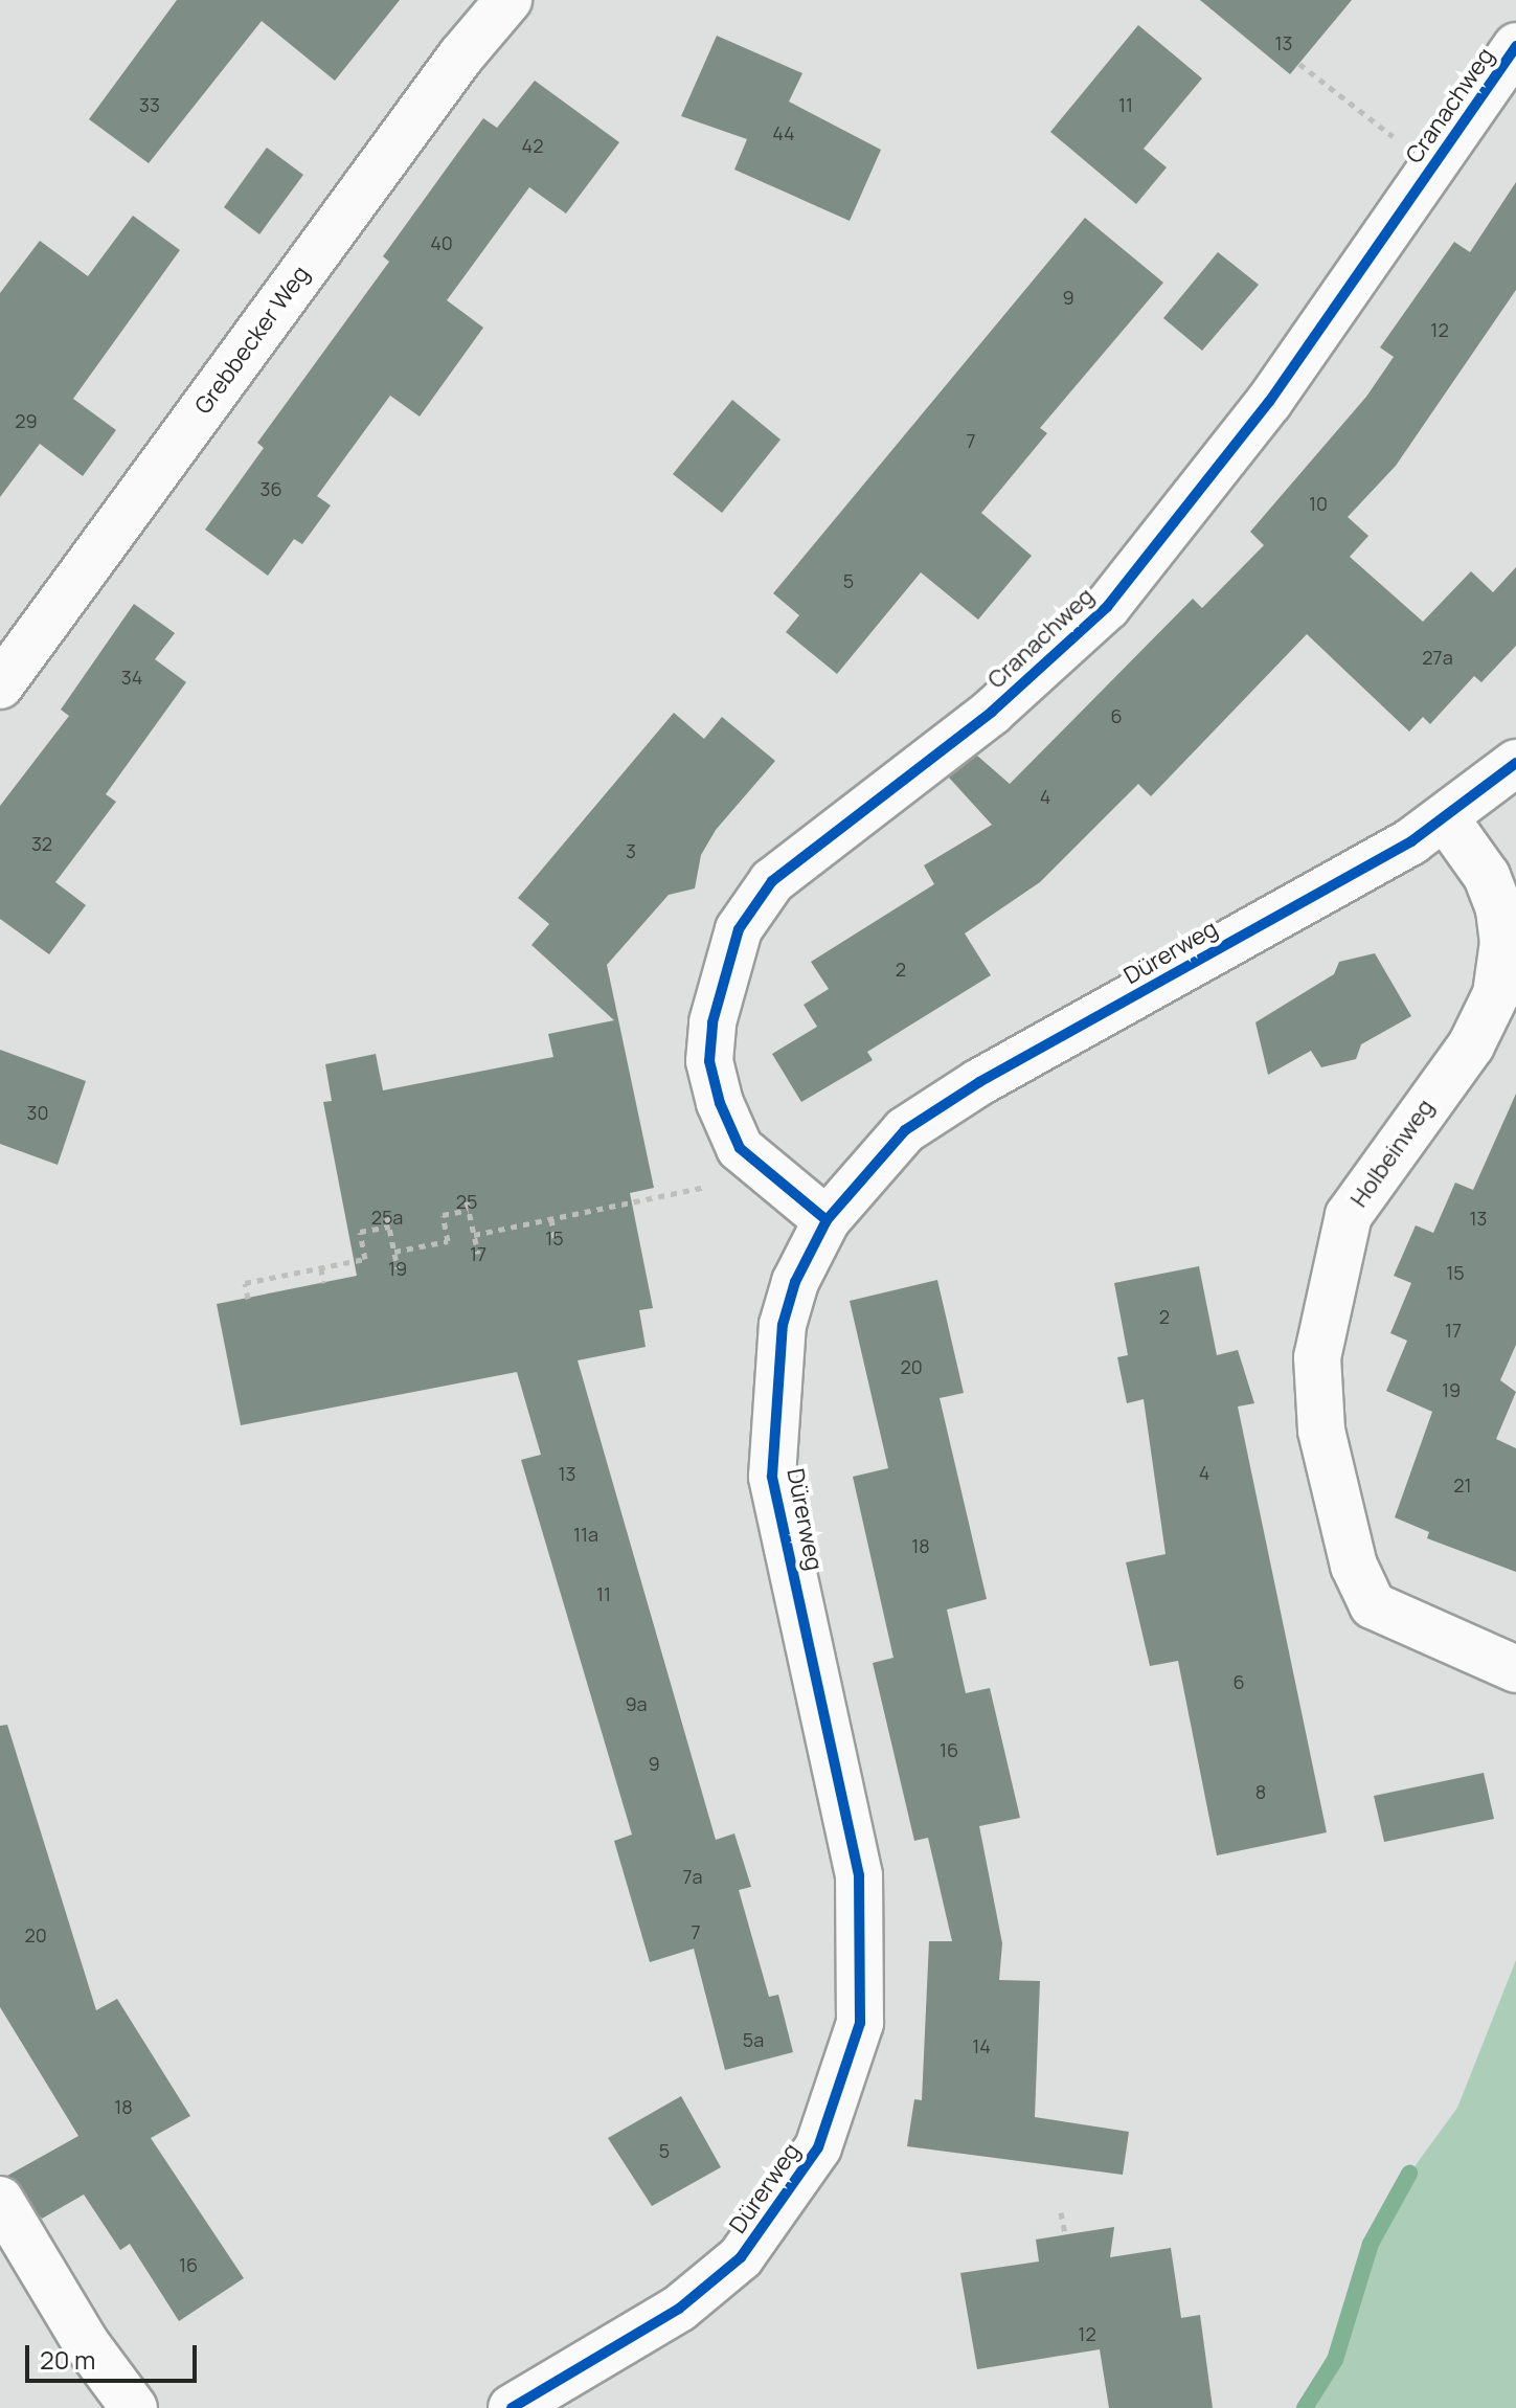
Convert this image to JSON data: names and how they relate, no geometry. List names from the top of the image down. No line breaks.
{"streets":{"street":["Cranachweg","Grebbecker Weg","Dürerweg","Holbeinweg"]},"crossings":[["Cranachweg","Dürerweg"],["Dürerweg","Holbeinweg"]],"house_numbers":["13","33","11","44","42","40","9","12","29","7","36","10","5","27a","34","6","4","32","3","2","30","25","25a","13","15","17","19","15","2","17","20","19","4","13","21","11a","18","11","6","9a","16","9","8","7a","7","20","5a","14","18","5","16","12"],"scale_bar":"20 m"}
